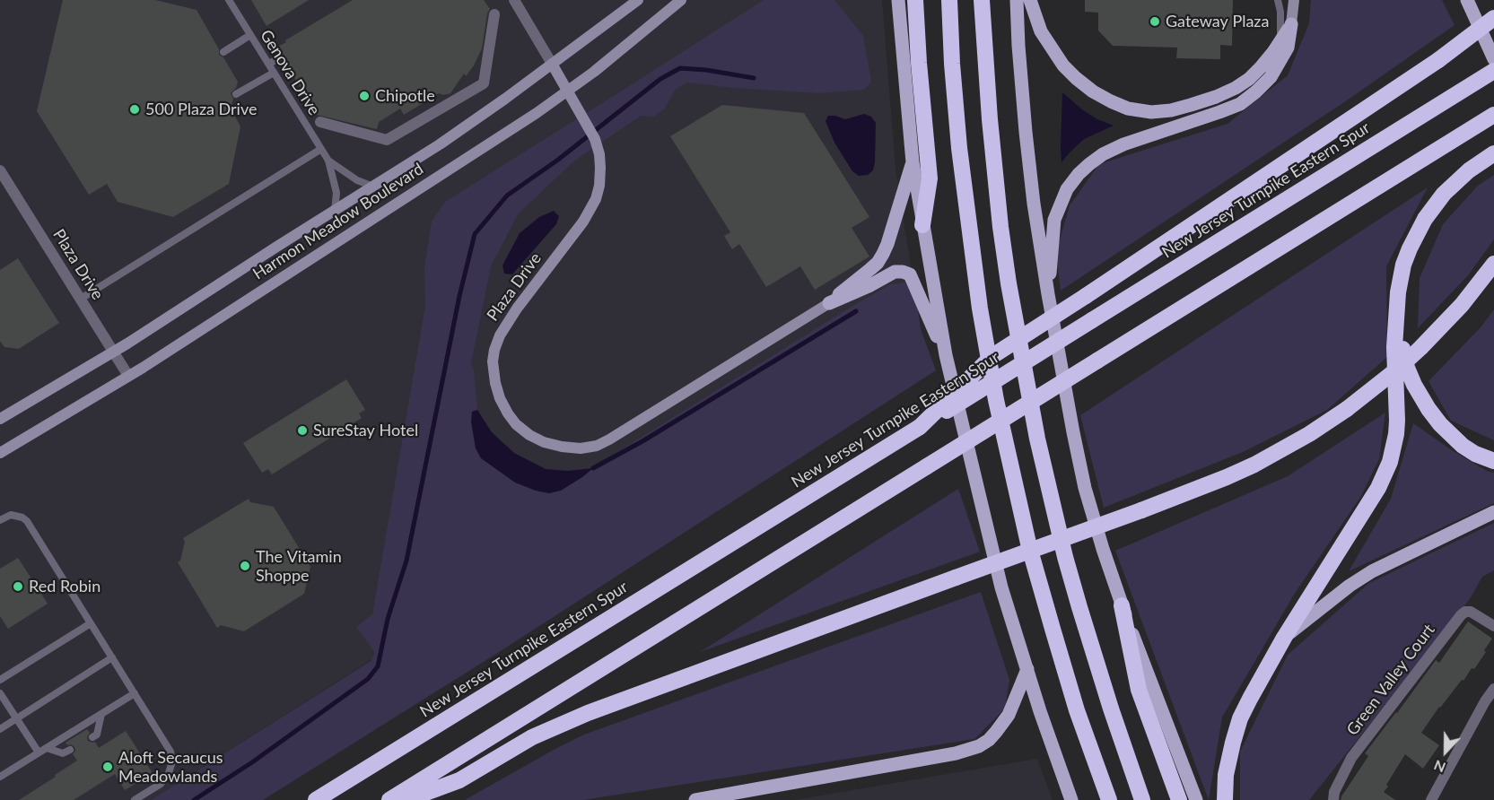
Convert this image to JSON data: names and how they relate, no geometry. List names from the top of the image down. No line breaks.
{"streets":{"highway":["New Jersey Turnpike Eastern Spur"],"street":["Harmon Meadow Boulevard","Plaza Drive","Green Valley Court"],"lane":["Genova Drive"]},"crossings":[["Genova Drive","Harmon Meadow Boulevard"],["Harmon Meadow Boulevard","Plaza Drive"]],"places":["Gateway Plaza","Chipotle","500 Plaza Drive","SureStay Hotel","The Vitamin Shoppe","Red Robin","Aloft Secaucus Meadowlands"],"north":"bottom"}
